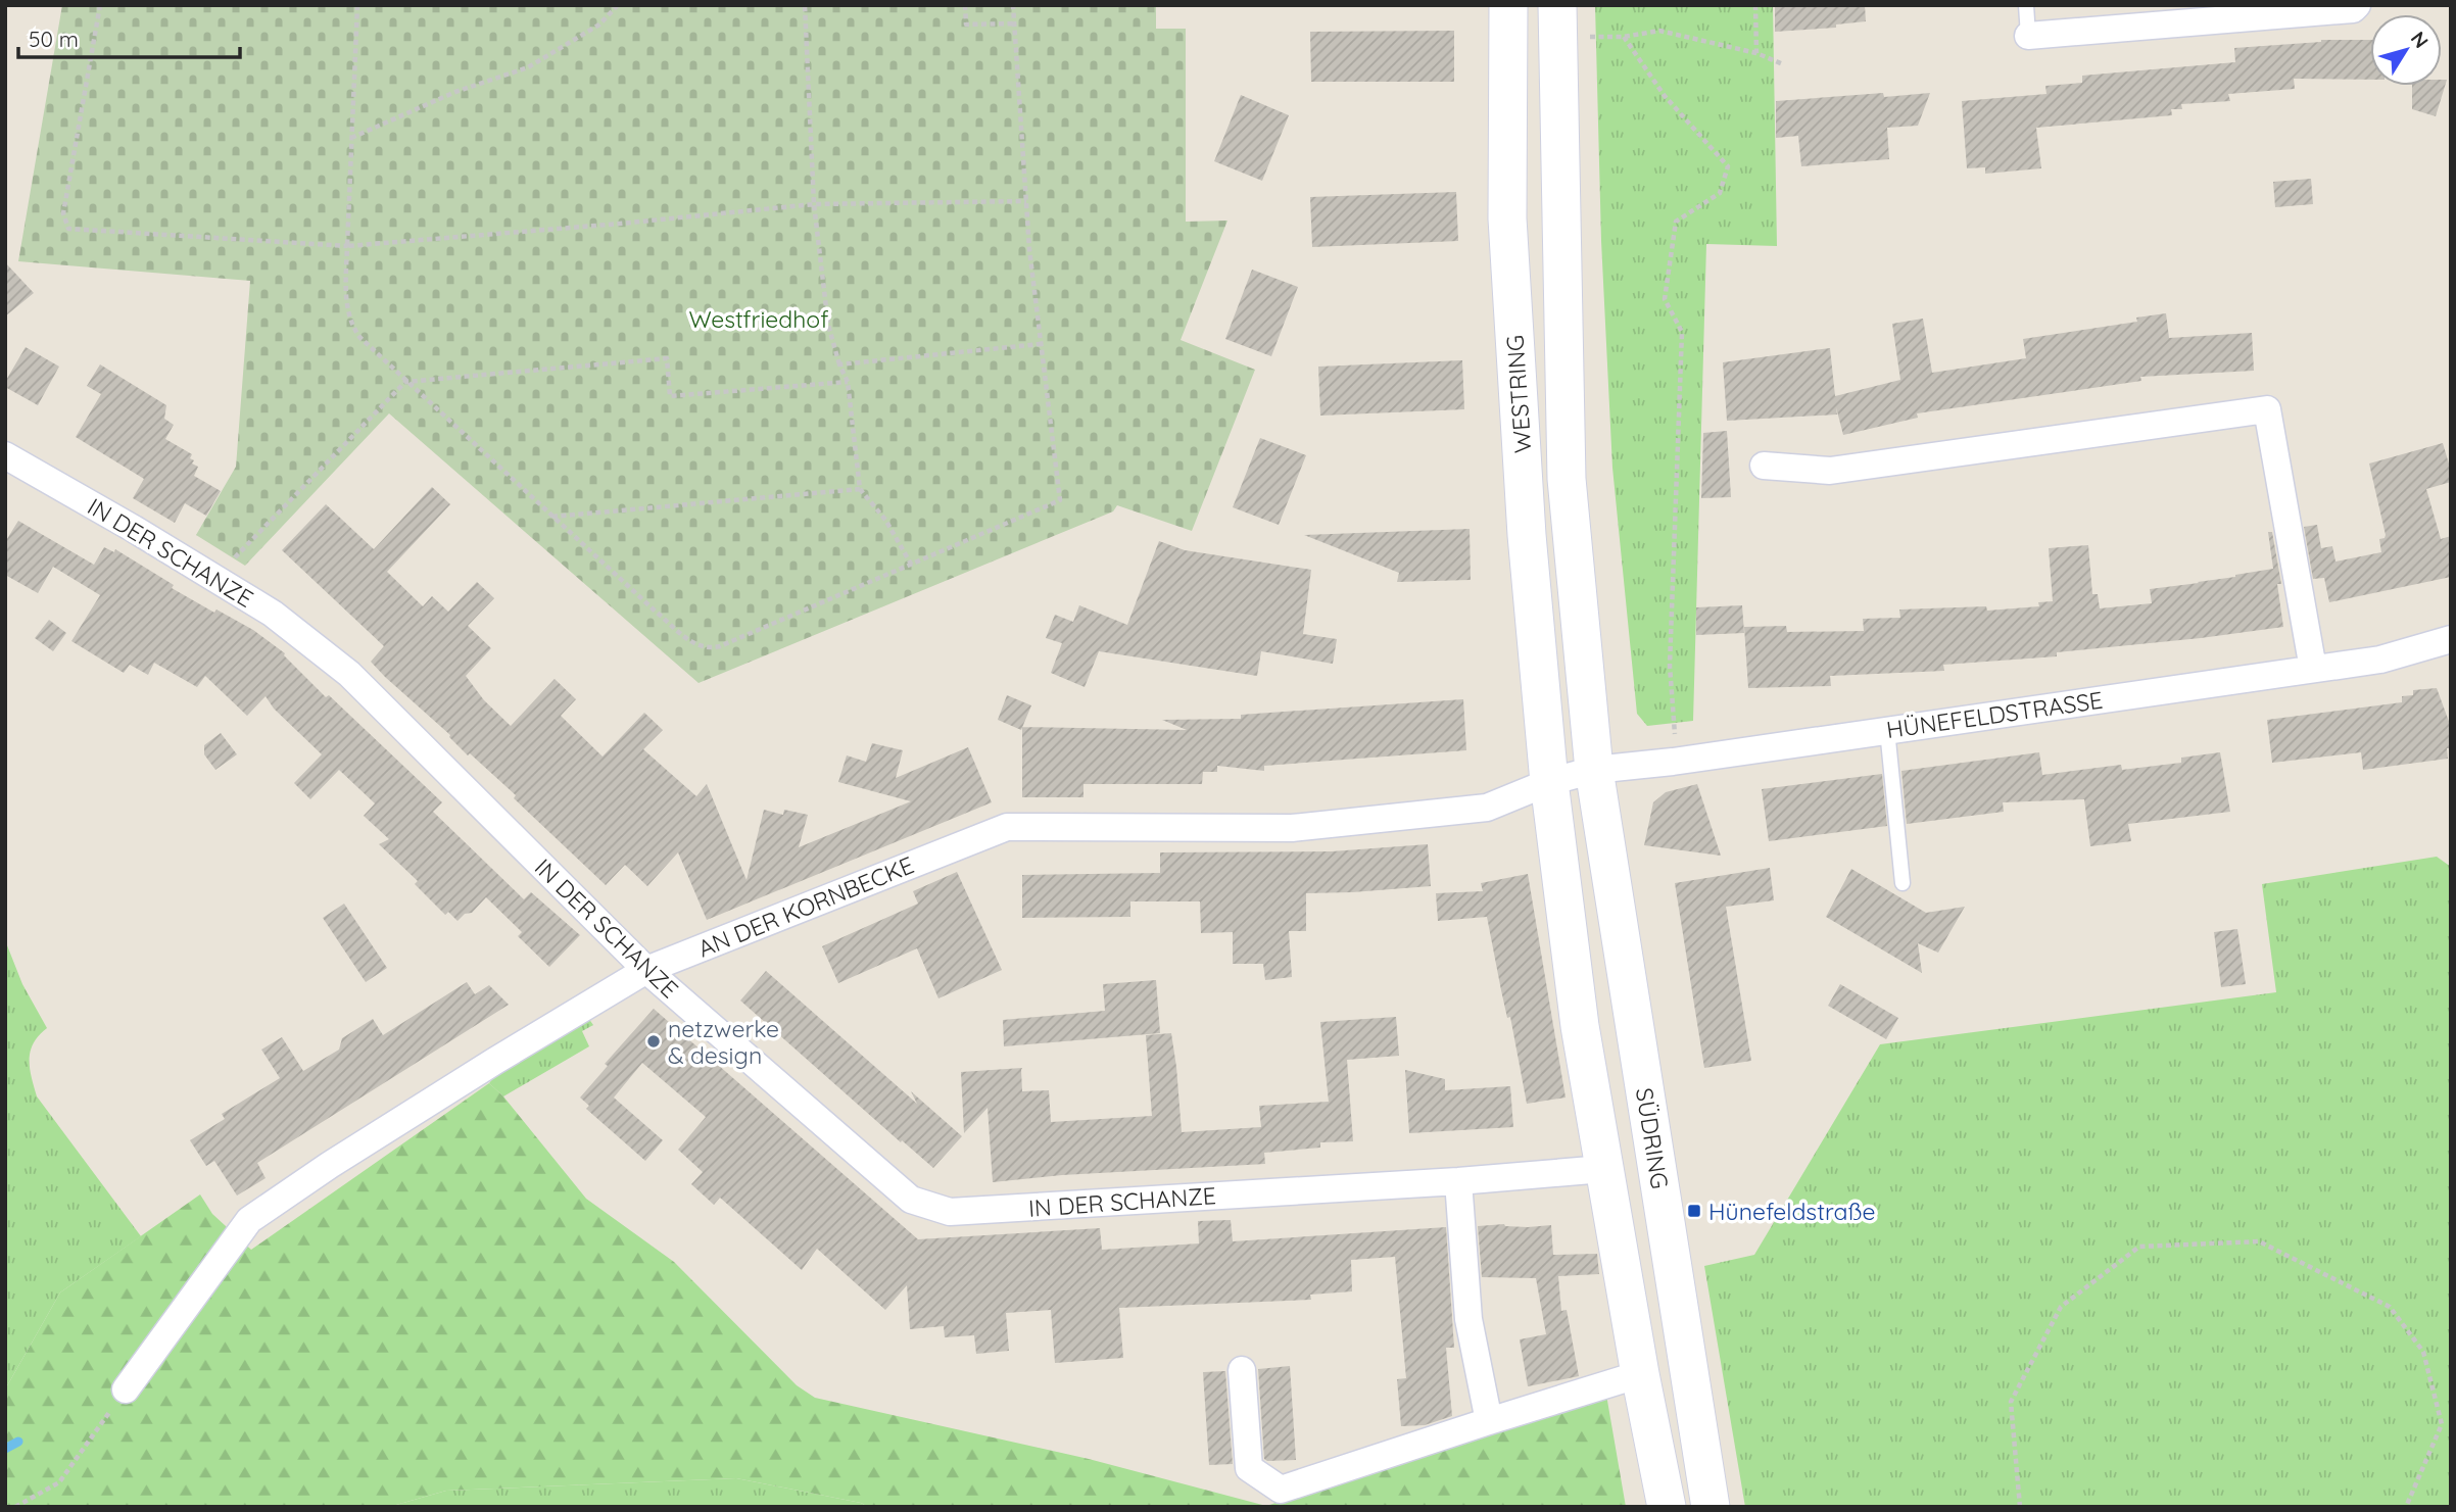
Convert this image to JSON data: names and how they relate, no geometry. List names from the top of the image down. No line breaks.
{"streets":{"main road":["WESTRING","SÜDRING"],"street":["IN DER SCHANZE","HÜNEFELDSTRASSE","AN DER KORNBECKE"]},"crossings":[["WESTRING","HÜNEFELDSTRASSE"],["WESTRING","AN DER KORNBECKE"],["WESTRING","SÜDRING"],["IN DER SCHANZE","AN DER KORNBECKE"],["HÜNEFELDSTRASSE","AN DER KORNBECKE"],["HÜNEFELDSTRASSE","SÜDRING"]],"parks":["Westfriedhof"],"places":{"other":["netzwerke & design"],"transit":["Hünefeldstraße"]},"scale_bar":"50 m","north":"top right"}
